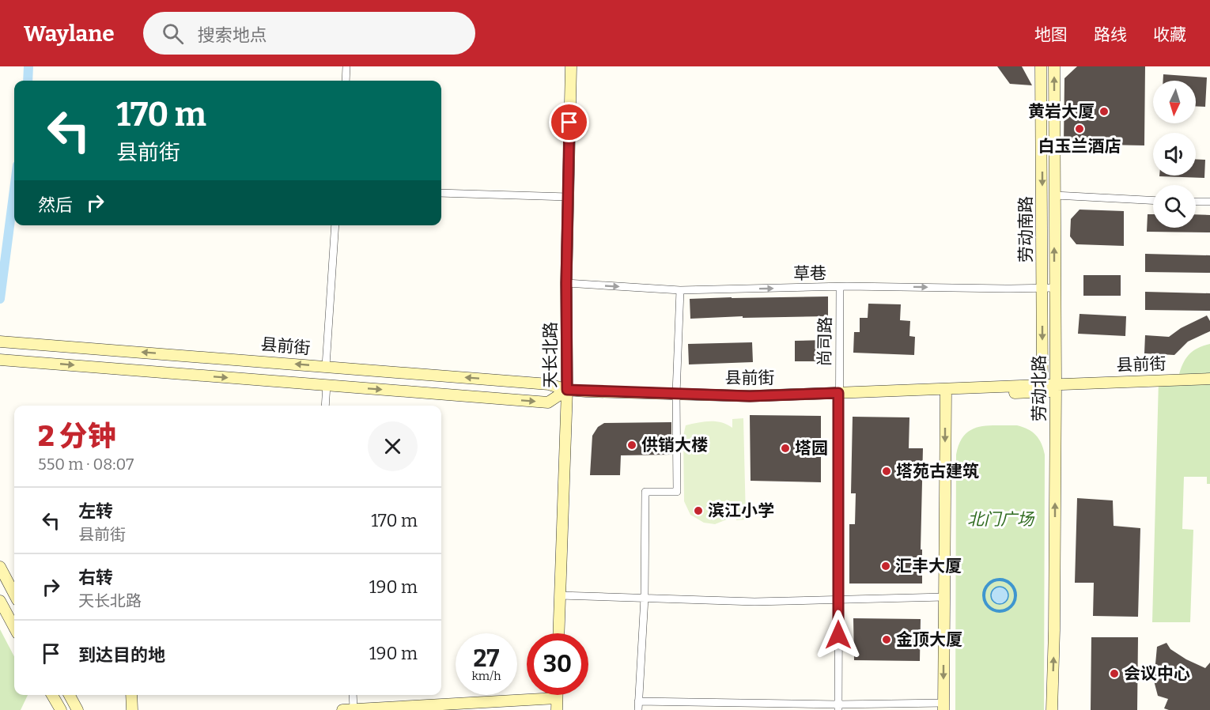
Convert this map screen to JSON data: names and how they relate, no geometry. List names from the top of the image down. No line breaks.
{"streets":{"street":["劳动南路","草巷","尚司路","县前街","天长北路","劳动北路"]},"crossings":[["劳动南路","草巷"],["劳动南路","县前街"],["草巷","尚司路"],["草巷","天长北路"],["草巷","劳动北路"],["尚司路","县前街"],["县前街","天长北路"],["县前街","劳动北路"]],"one_way":["劳动南路","草巷","劳动北路"],"parks":["北门广场"],"places":["黄岩大厦","白玉兰酒店","供销大楼","塔园","塔苑古建筑","滨江小学","汇丰大厦","金顶大厦","会议中心"],"north":"bottom","page":{"header":"Waylane","search":"搜索地点","nav":["地图","路线","收藏"],"turn":["170 m","县前街"],"then":"然后","heading":["2 分钟","550 m · 08:07"],"list":[{"name":"左转","note":"县前街","value":"170 m"},{"name":"右转","note":"天长北路","value":"190 m"},{"name":"到达目的地","value":"190 m"}],"speed":"27 km/h","limit":"30"}}
